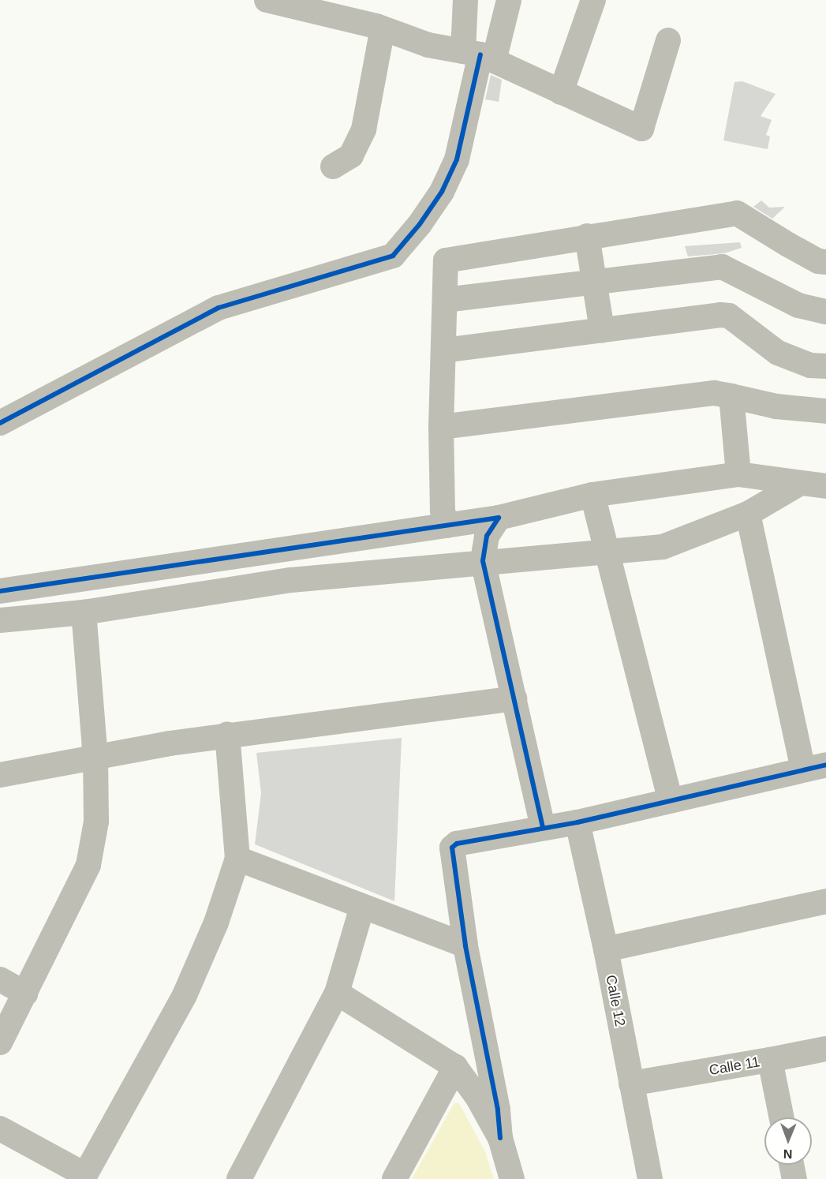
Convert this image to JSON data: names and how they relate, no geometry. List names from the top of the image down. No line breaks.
{"streets":{"street":["Calle 12","Calle 11"]},"crossings":[["Calle 12","Calle 11"]],"north":"bottom"}
